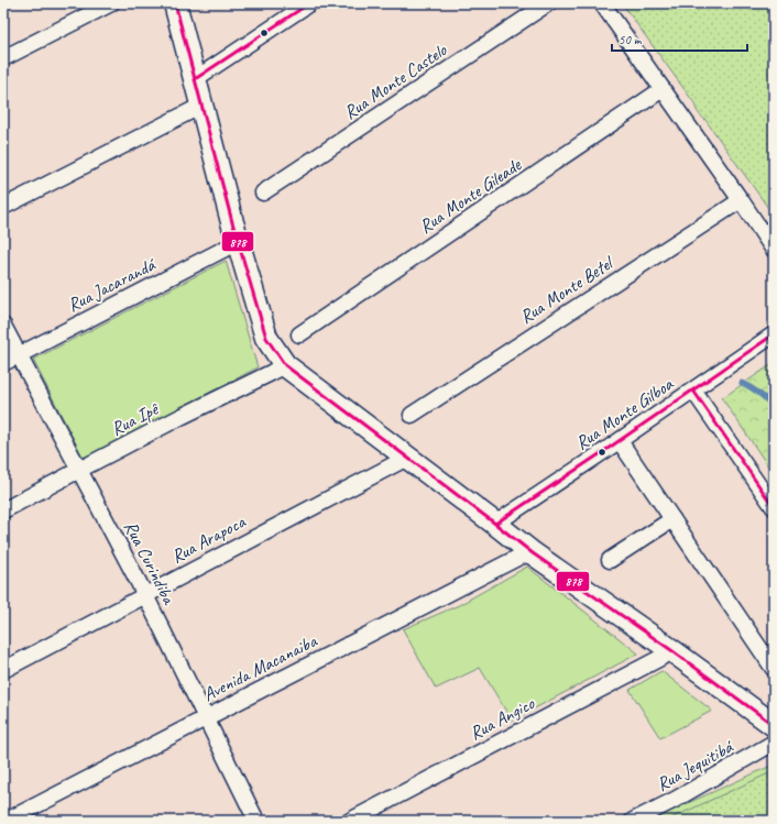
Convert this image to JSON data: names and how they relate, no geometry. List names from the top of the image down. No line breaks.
{"streets":{"street":["Rua Monte Castelo","Rua Monte Gileade","Rua Jacarandá","Rua Monte Betel","Rua Monte Gilboa","Rua Ipê","Rua Arapoca","Rua Curindiba","Avenida Macanaiba","Rua Angico","Rua Jequitibá"]},"crossings":[["Rua Jacarandá","Rua Curindiba"],["Rua Ipê","Rua Curindiba"],["Rua Arapoca","Rua Curindiba"],["Rua Curindiba","Avenida Macanaiba"]],"lines":["transit line 878"],"scale_bar":"50 m"}
